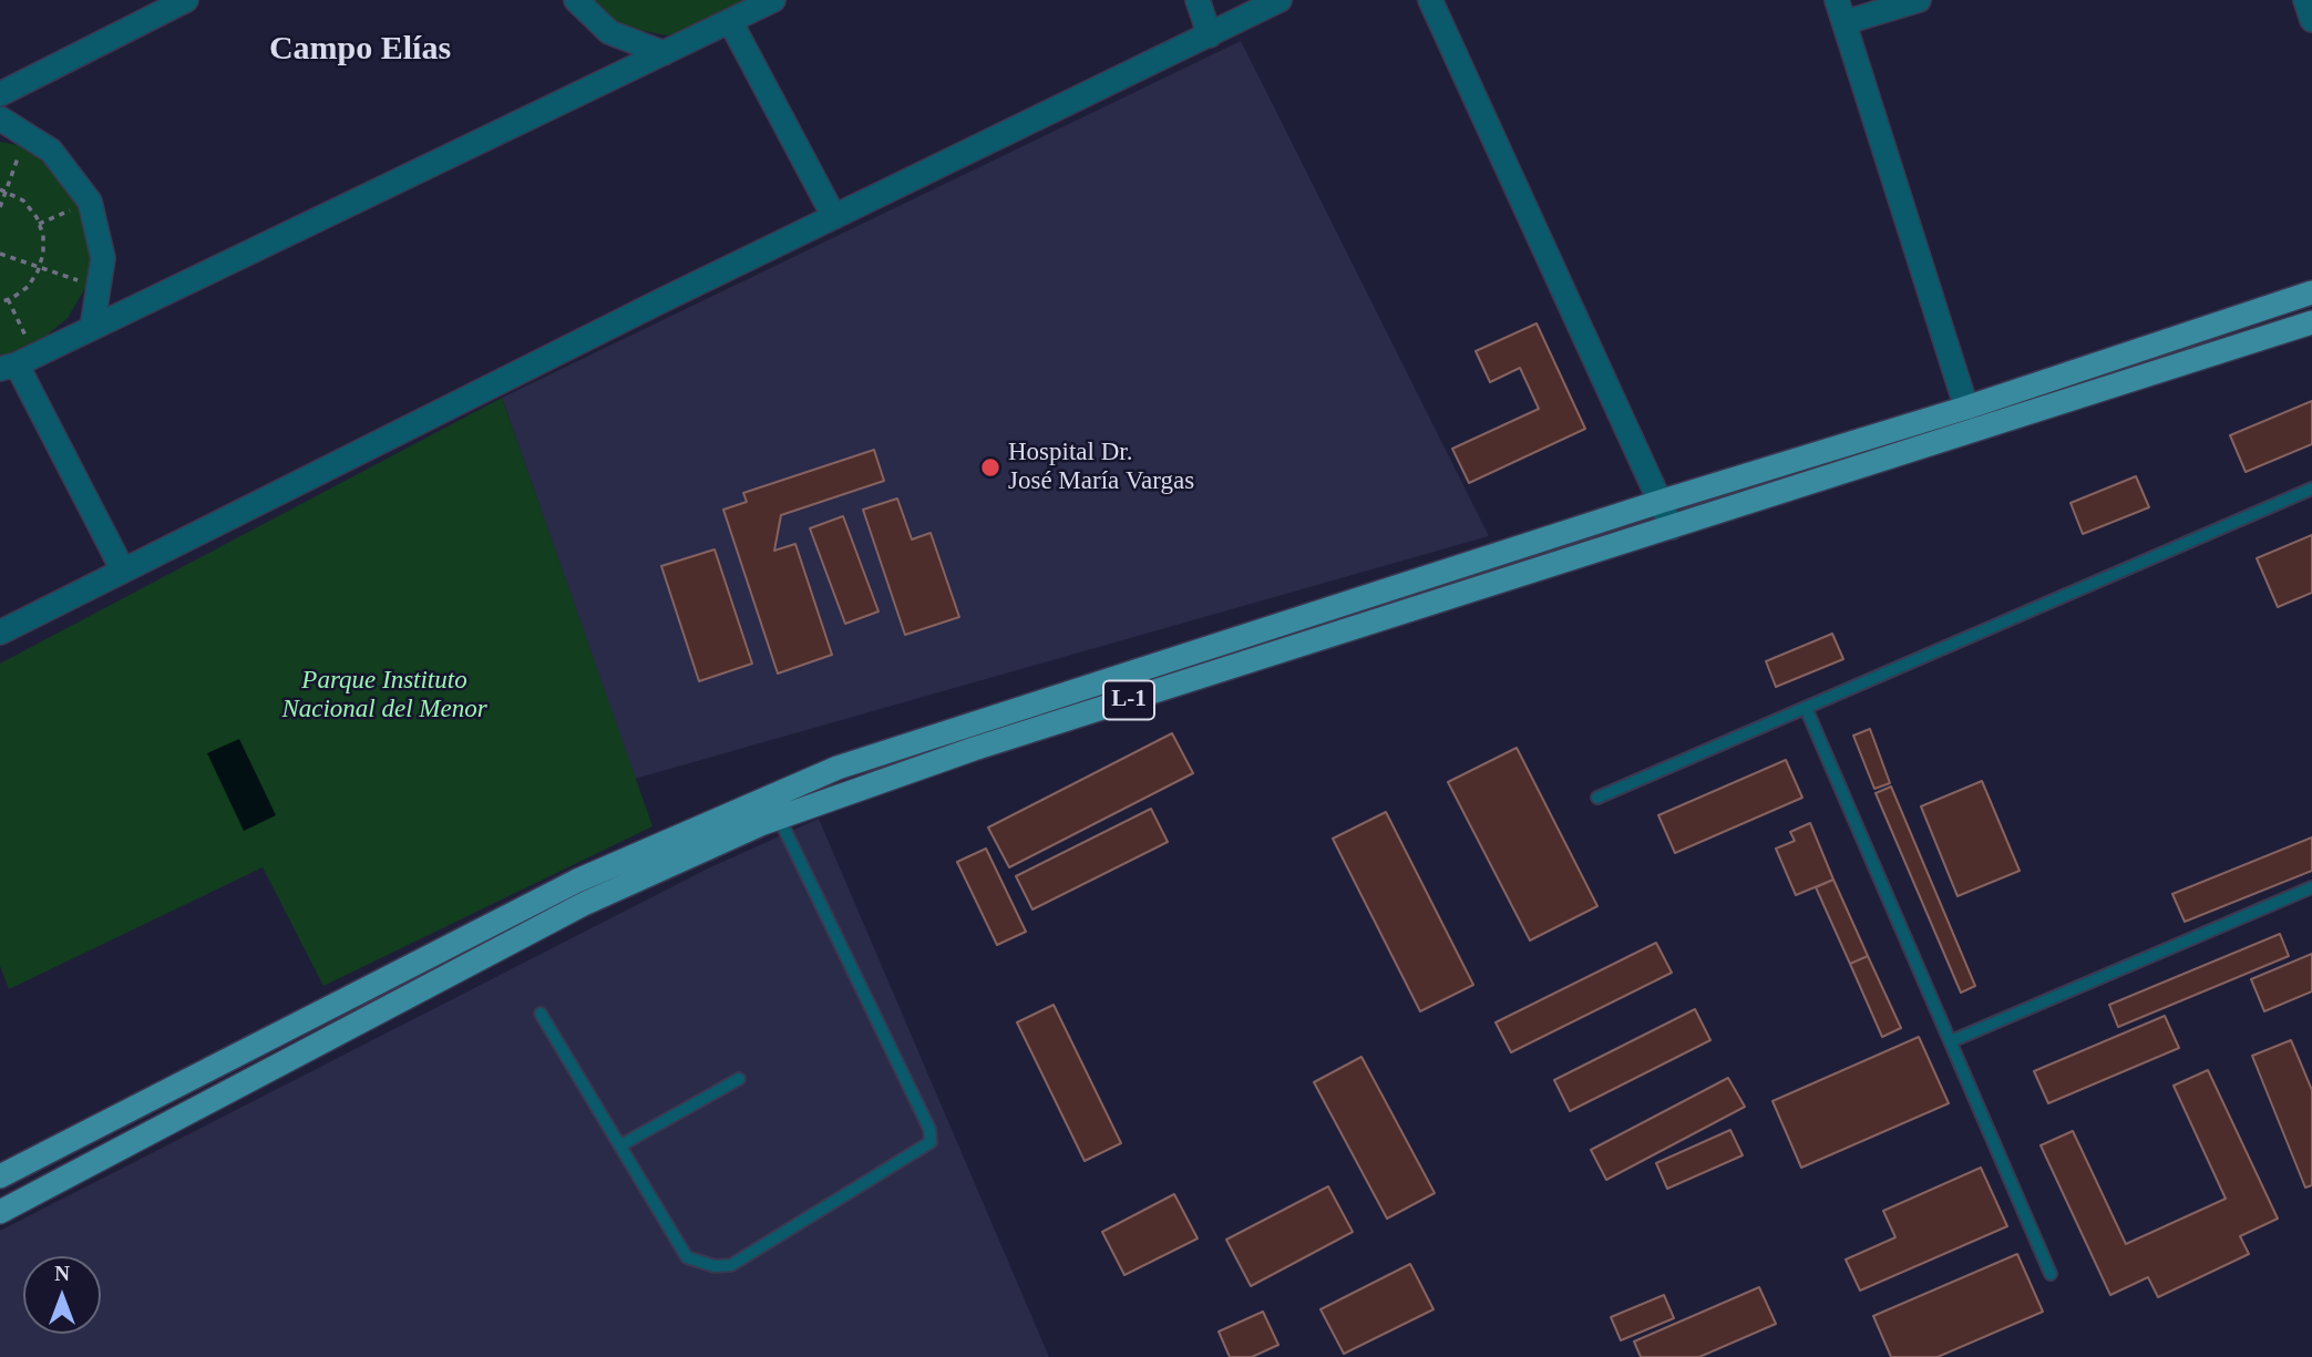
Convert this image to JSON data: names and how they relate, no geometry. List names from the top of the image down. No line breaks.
{"streets":{"main road":["L-1"]},"districts":["Campo Elías"],"parks":["Parque Instituto Nacional del Menor"],"places":["Hospital Dr. José María Vargas"],"north":"top"}
